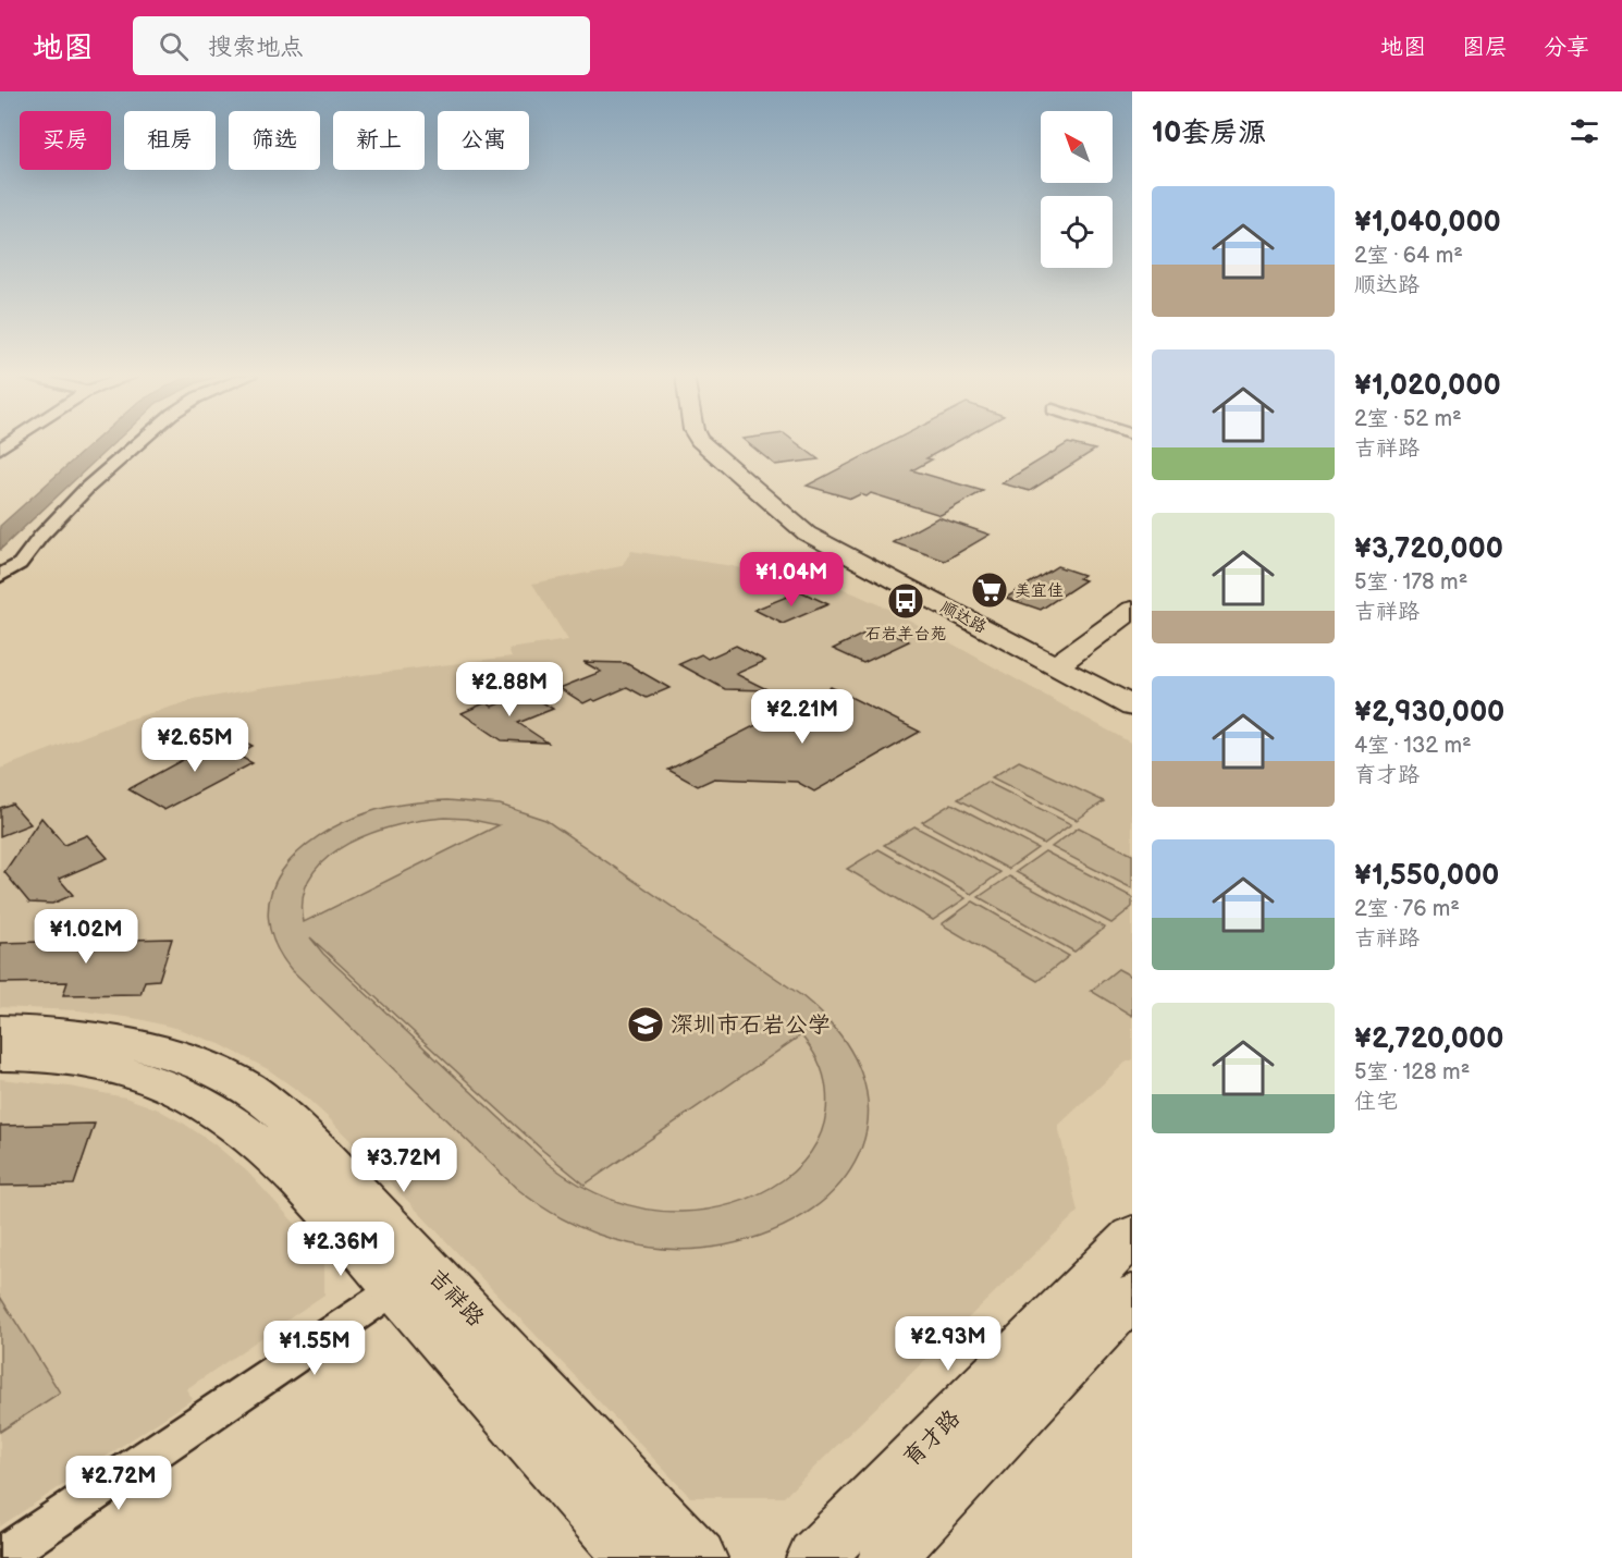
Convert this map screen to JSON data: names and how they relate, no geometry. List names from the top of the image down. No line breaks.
{"streets":{"street":["顺达路","吉祥路","育才路"]},"places":{"supermarket":["美宜佳"],"bus stop":["石岩羊台苑"],"school or university":["深圳市石岩公学"]},"north":"top left","page":{"header":"地图","search":"搜索地点","nav":["地图","图层","分享"],"heading":"10套房源","chip":["买房","租房","筛选","新上","公寓"],"list":[{"name":"¥1,040,000","note":"2室 · 64 m² · 顺达路"},{"name":"¥1,020,000","note":"2室 · 52 m² · 吉祥路"},{"name":"¥3,720,000","note":"5室 · 178 m² · 吉祥路"},{"name":"¥2,930,000","note":"4室 · 132 m² · 育才路"},{"name":"¥1,550,000","note":"2室 · 76 m² · 吉祥路"},{"name":"¥2,720,000","note":"5室 · 128 m² · 住宅"}],"price":["¥1.04M","¥2.88M","¥2.21M","¥2.65M","¥1.02M","¥3.72M","¥2.36M","¥2.93M","¥1.55M","¥2.72M"]}}
